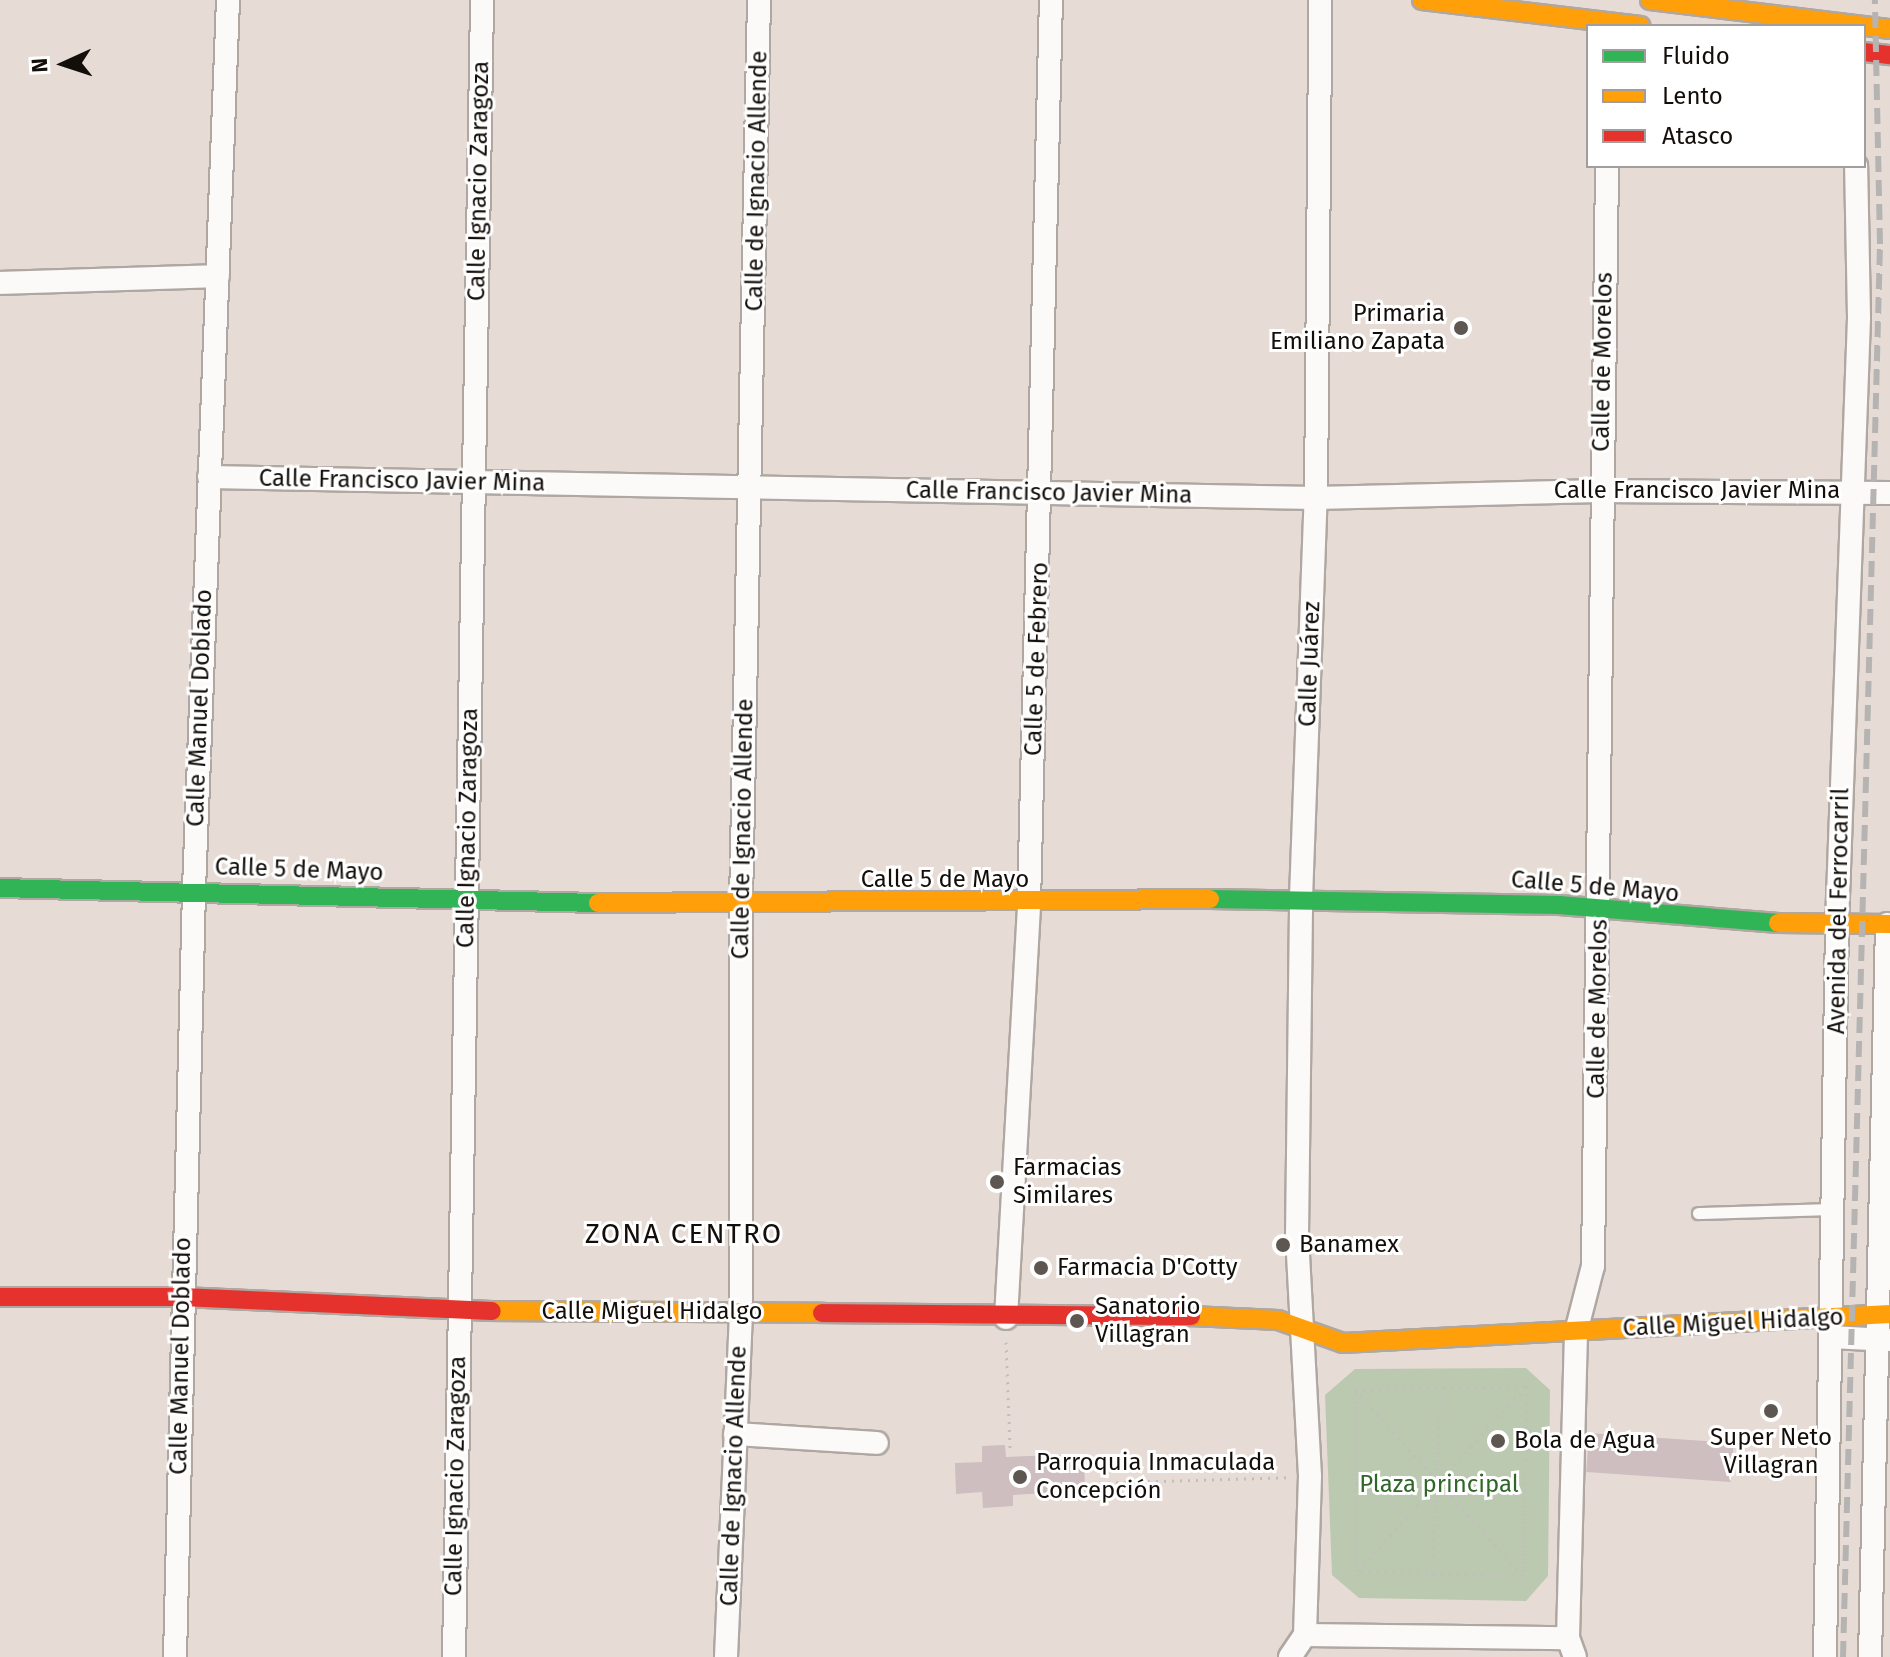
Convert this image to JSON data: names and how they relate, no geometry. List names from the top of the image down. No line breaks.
{"streets":{"street":["Calle Ignacio Zaragoza","Calle de Ignacio Allende","Calle de Morelos","Calle Francisco Javier Mina","Calle 5 de Febrero","Calle Juárez","Calle Manuel Doblado","Calle 5 de Mayo","Avenida del Ferrocarril","Calle Miguel Hidalgo"]},"crossings":[["Calle Ignacio Zaragoza","Calle Francisco Javier Mina"],["Calle Ignacio Zaragoza","Calle 5 de Mayo"],["Calle Ignacio Zaragoza","Calle Miguel Hidalgo"],["Calle de Ignacio Allende","Calle Francisco Javier Mina"],["Calle de Ignacio Allende","Calle 5 de Mayo"],["Calle de Ignacio Allende","Calle Miguel Hidalgo"],["Calle de Morelos","Calle Francisco Javier Mina"],["Calle de Morelos","Calle 5 de Mayo"],["Calle de Morelos","Calle Miguel Hidalgo"],["Calle Francisco Javier Mina","Calle 5 de Febrero"],["Calle Francisco Javier Mina","Calle Juárez"],["Calle Francisco Javier Mina","Calle Manuel Doblado"],["Calle Francisco Javier Mina","Avenida del Ferrocarril"],["Calle 5 de Febrero","Calle 5 de Mayo"],["Calle 5 de Febrero","Calle Miguel Hidalgo"],["Calle Juárez","Calle 5 de Mayo"],["Calle Juárez","Calle Miguel Hidalgo"],["Calle Manuel Doblado","Calle 5 de Mayo"],["Calle Manuel Doblado","Calle Miguel Hidalgo"],["Calle 5 de Mayo","Avenida del Ferrocarril"],["Avenida del Ferrocarril","Calle Miguel Hidalgo"]],"districts":["ZONA CENTRO"],"parks":["Plaza principal"],"places":["Primaria Emiliano Zapata","Farmacias Similares","Banamex","Farmacia D'Cotty","Sanatorio Villagran","Super Neto Villagran","Bola de Agua","Parroquia Inmaculada Concepción"],"legend":["Fluido","Lento","Atasco"],"north":"left"}
